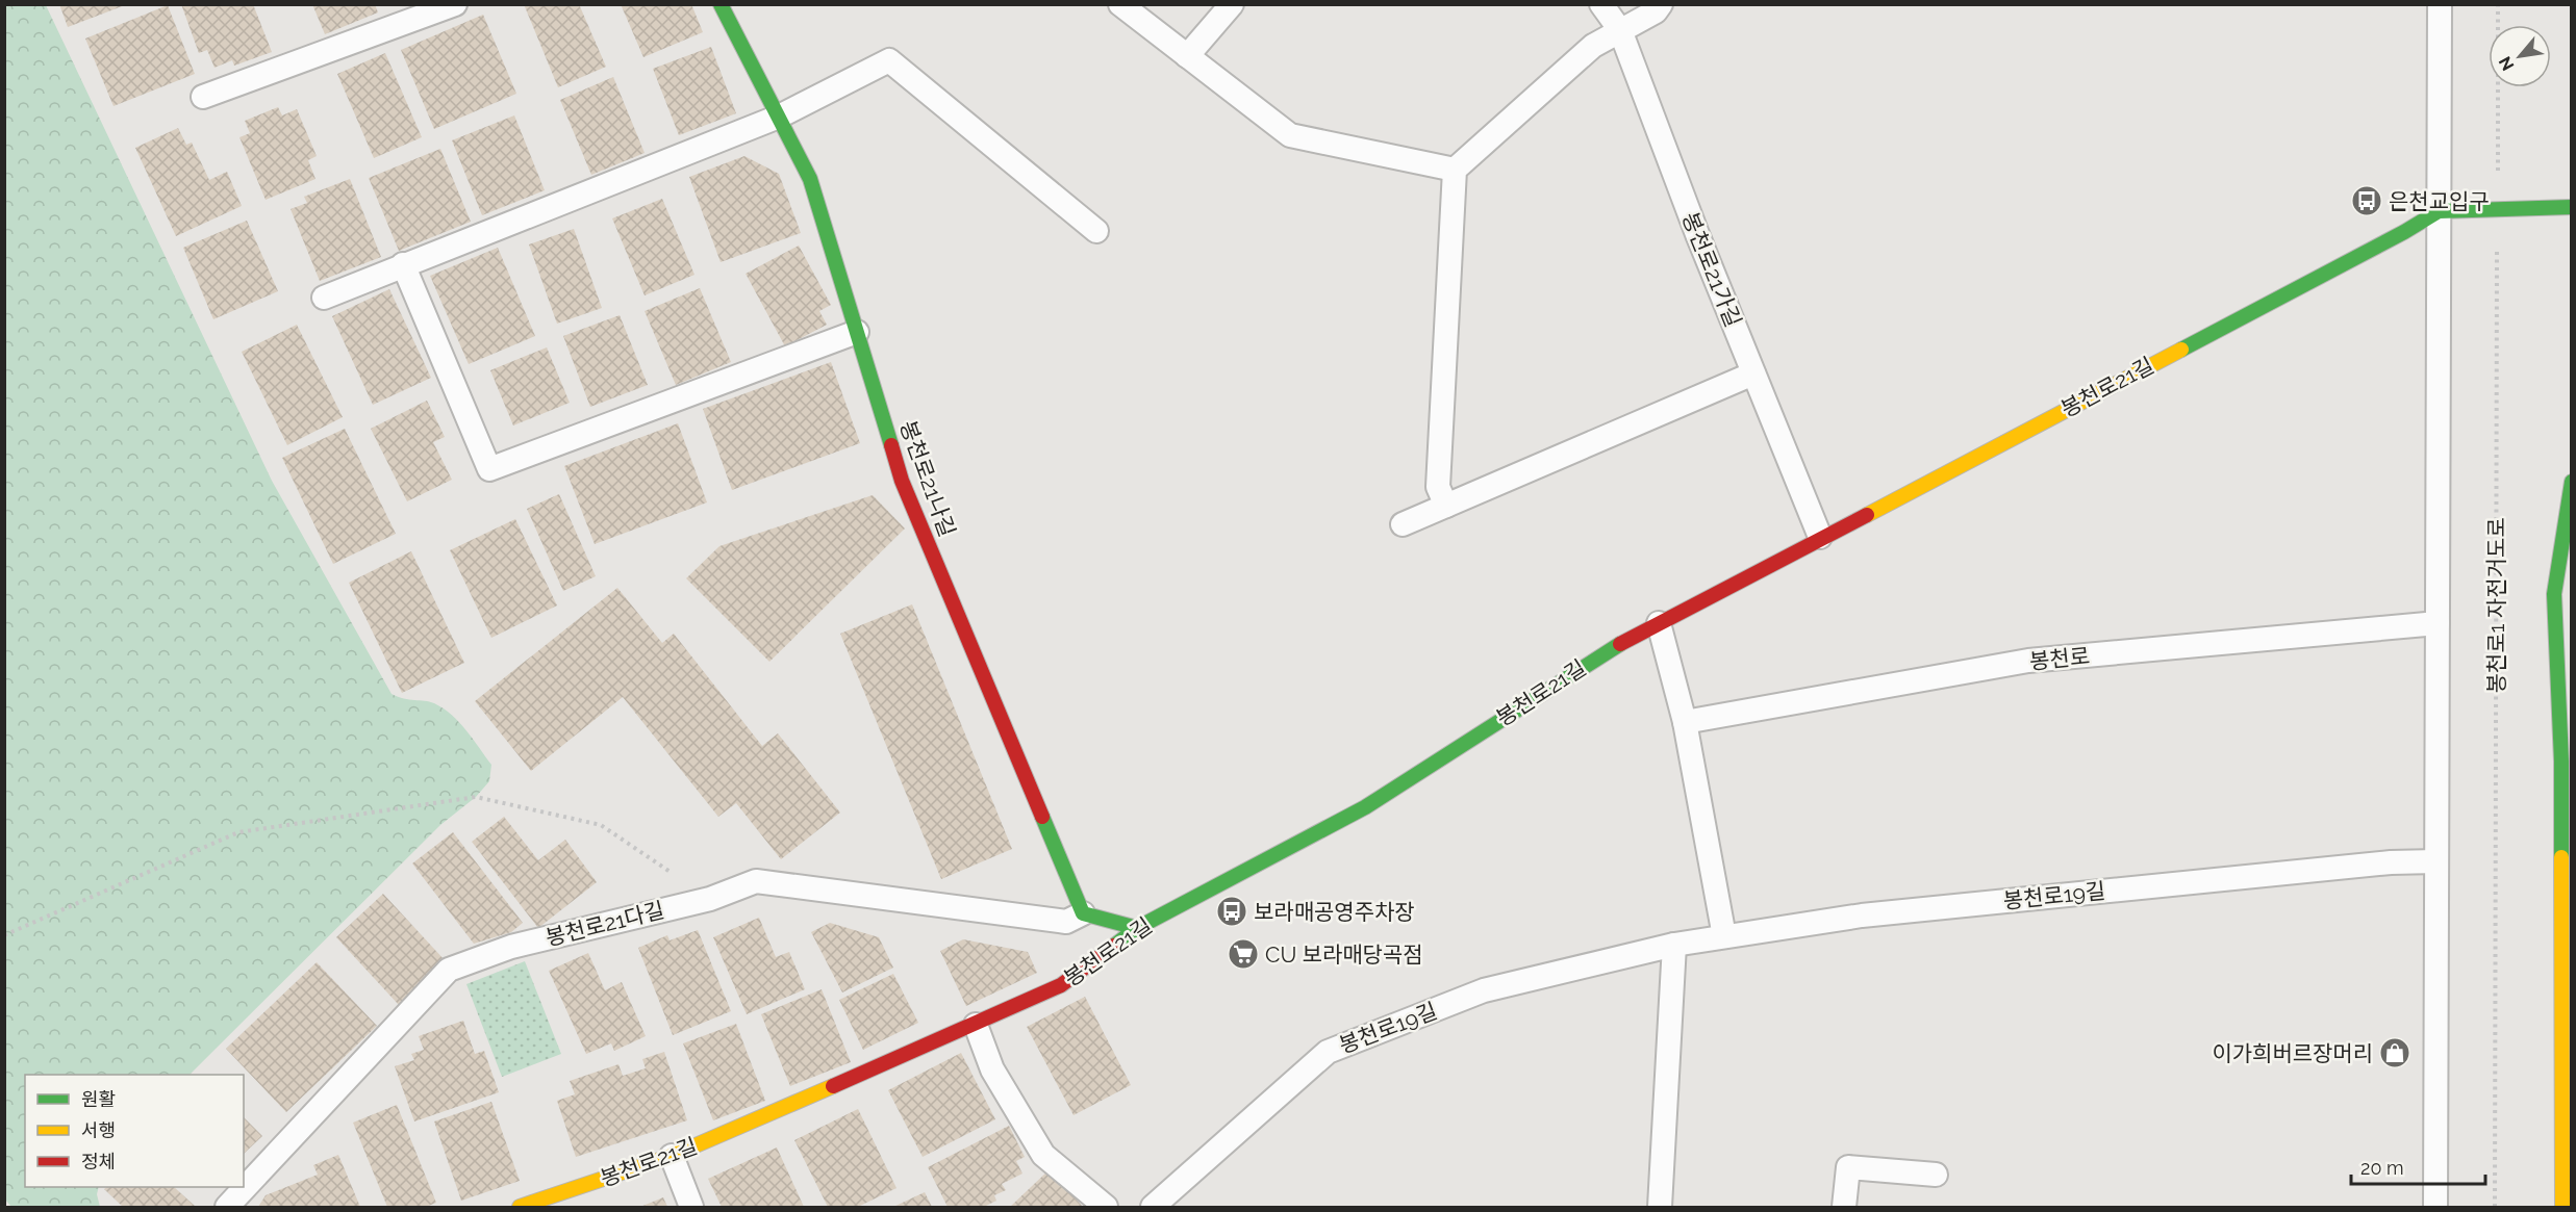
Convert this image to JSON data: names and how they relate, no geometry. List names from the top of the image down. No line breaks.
{"streets":{"street":["봉천로21길","봉천로21나길"],"lane":["봉천로21가길","봉천로","봉천로19길","봉천로21다길"],"path":["봉천로1 자전거도로"]},"crossings":[["봉천로21가길","봉천로21길"],["봉천로21길","봉천로1 자전거도로"],["봉천로21나길","봉천로21다길"]],"places":{"bus stop":["은천교입구","보라매공영주차장"],"supermarket":["CU 보라매당곡점"],"shop":["이가희버르장머리"]},"legend":["원활","서행","정체"],"scale_bar":"20 m","north":"bottom left"}
